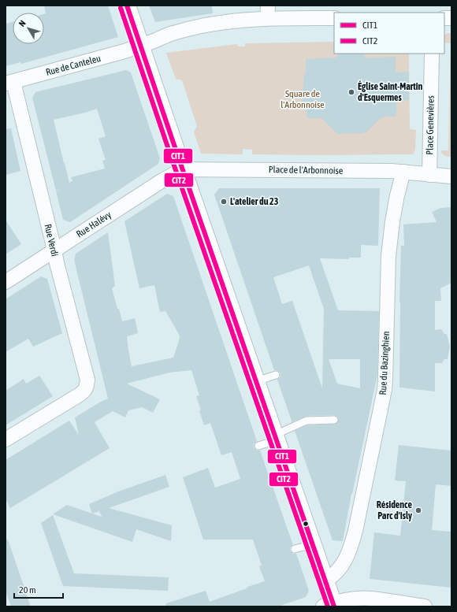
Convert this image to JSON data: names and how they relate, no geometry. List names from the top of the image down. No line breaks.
{"streets":{"street":["Rue de Canteleu","Place Genevières","Place de l'Arbonnoise","Rue Halévy","Rue Verdi","Rue du Bazinghien"]},"crossings":[["Rue de Canteleu","Rue Verdi"],["Place Genevières","Place de l'Arbonnoise"],["Place de l'Arbonnoise","Rue Halévy"],["Place de l'Arbonnoise","Rue du Bazinghien"],["Rue Halévy","Rue Verdi"]],"parks":["Square de l'Arbonnoise"],"places":["Église Saint-Martin d'Esquermes","L'atelier du 23","Résidence Parc d'Isly"],"lines":["transit line CIT1","transit line CIT2"],"legend":["CIT1","CIT2"],"scale_bar":"20 m","north":"top left"}
